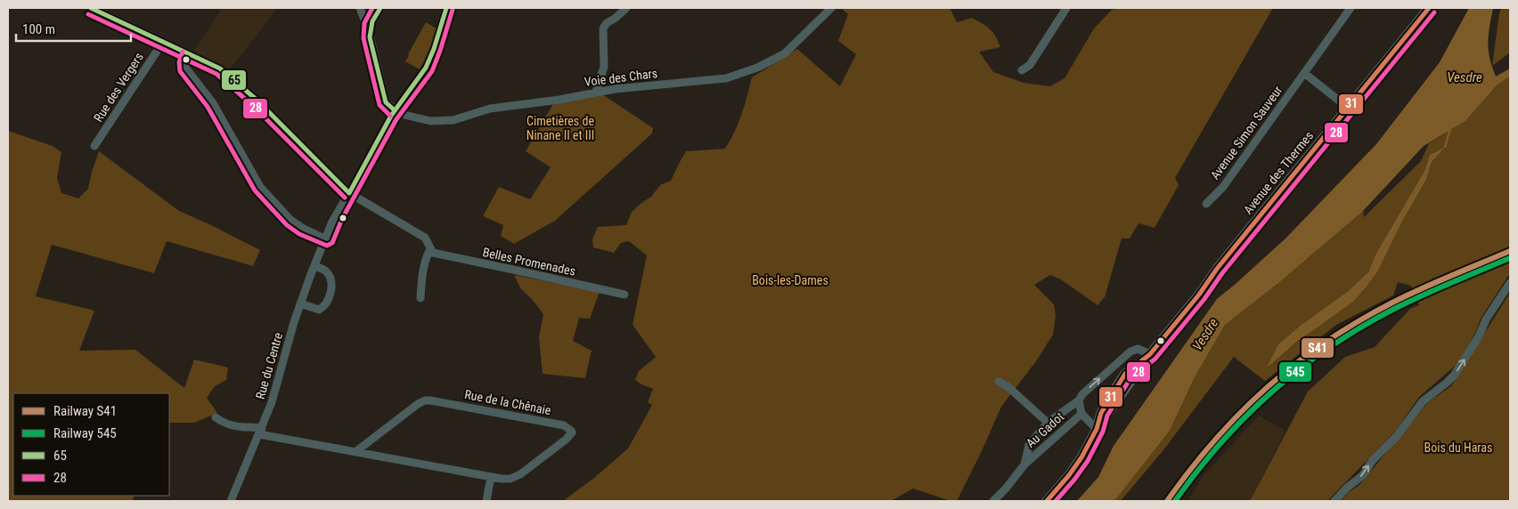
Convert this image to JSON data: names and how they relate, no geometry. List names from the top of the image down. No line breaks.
{"streets":{"main road":["Avenue des Thermes"],"street":["Voie des Chars","Rue des Vergers","Avenue Simon Sauveur","Belles Promenades","Rue du Centre","Rue de la Chênaie","Au Gadot"]},"crossings":[["Voie des Chars","Rue du Centre"],["Rue du Centre","Rue de la Chênaie"]],"water":["Vesdre"],"parks":["Cimetières de Ninane II et III","Bois-les-Dames","Bois du Haras"],"lines":["transit line 65","transit line 28","transit line 31","rail line S41","rail line 545"],"legend":["Railway S41","Railway 545","65","28"],"scale_bar":"100 m"}
